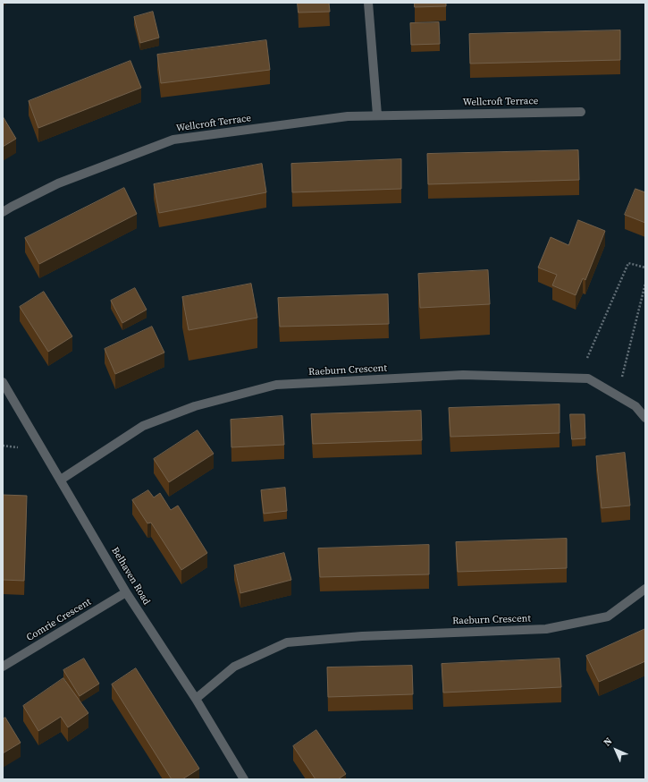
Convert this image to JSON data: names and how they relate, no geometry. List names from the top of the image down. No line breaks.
{"streets":{"street":["Wellcroft Terrace","Raeburn Crescent","Belhaven Road","Comrie Crescent"]},"crossings":[["Raeburn Crescent","Belhaven Road"],["Belhaven Road","Comrie Crescent"]],"north":"top left"}
